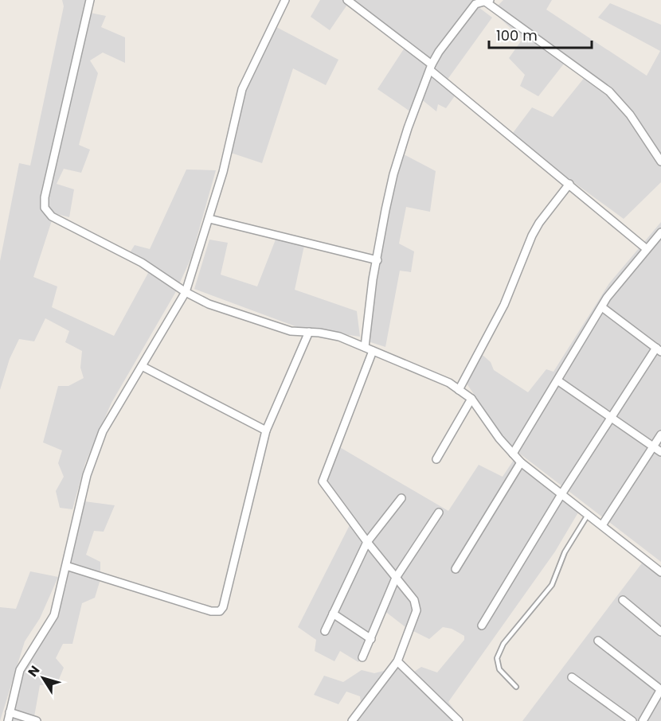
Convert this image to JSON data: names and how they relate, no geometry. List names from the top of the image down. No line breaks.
{"scale_bar":"100 m","north":"top left"}
